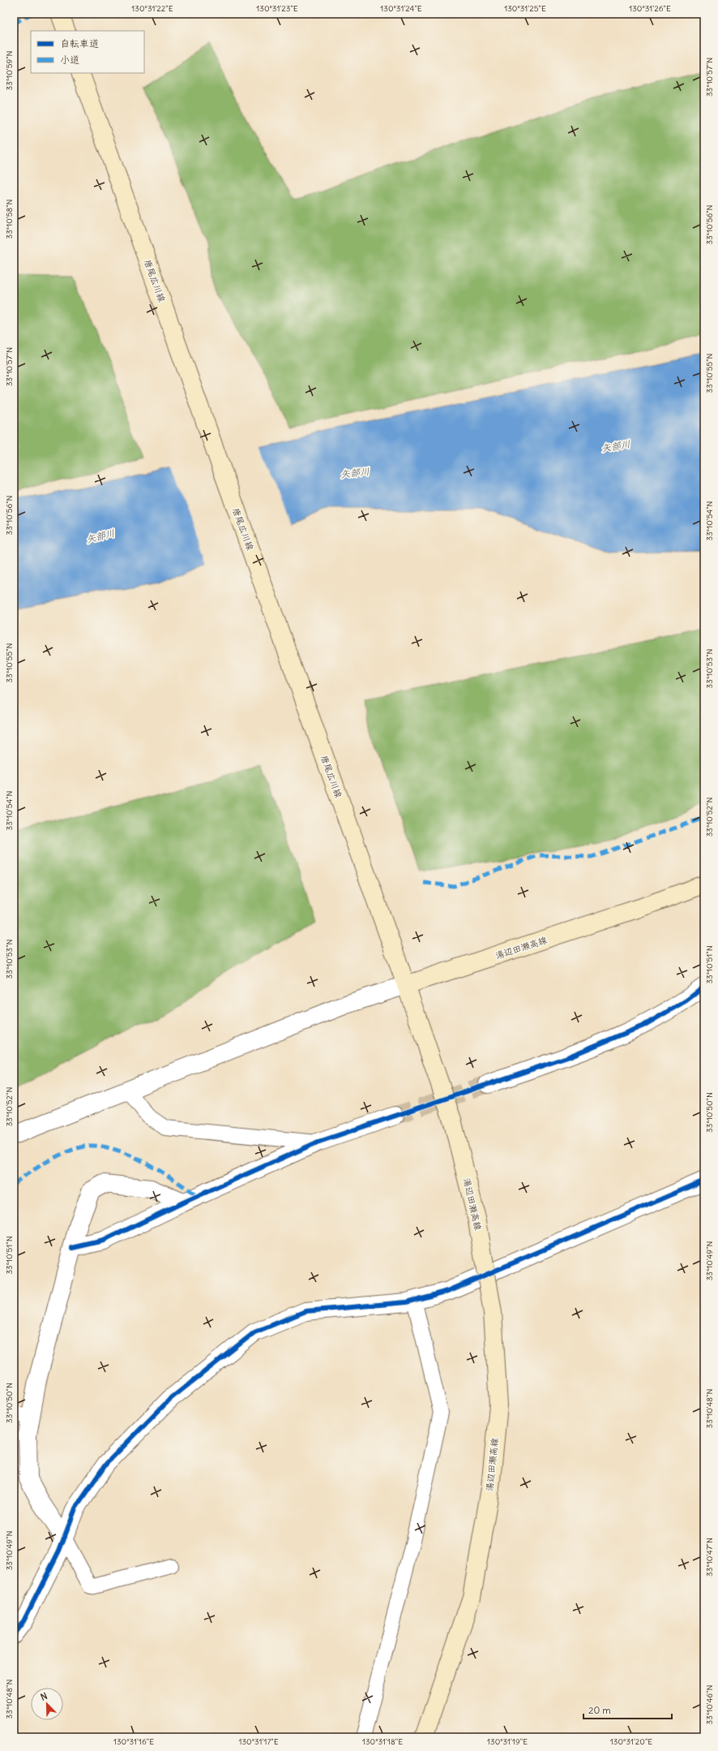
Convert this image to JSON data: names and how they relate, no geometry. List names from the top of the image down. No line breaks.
{"streets":{"main road":["唐尾広川線","湯辺田瀬高線"]},"crossings":[["唐尾広川線","湯辺田瀬高線"]],"water":["矢部川"],"legend":["自転車道","小道"],"scale_bar":"20 m","north":"top left","coordinates":["130°31'22\"E","130°31'23\"E","130°31'24\"E","130°31'25\"E","130°31'26\"E","33°10'59\"N","33°10'57\"N","33°10'58\"N","33°10'56\"N","33°10'55\"N","33°10'54\"N","33°10'53\"N","33°10'52\"N","33°10'51\"N","33°10'50\"N","33°10'49\"N","33°10'48\"N","33°10'47\"N","33°10'46\"N","130°31'16\"E","130°31'17\"E","130°31'18\"E","130°31'19\"E","130°31'20\"E"]}
